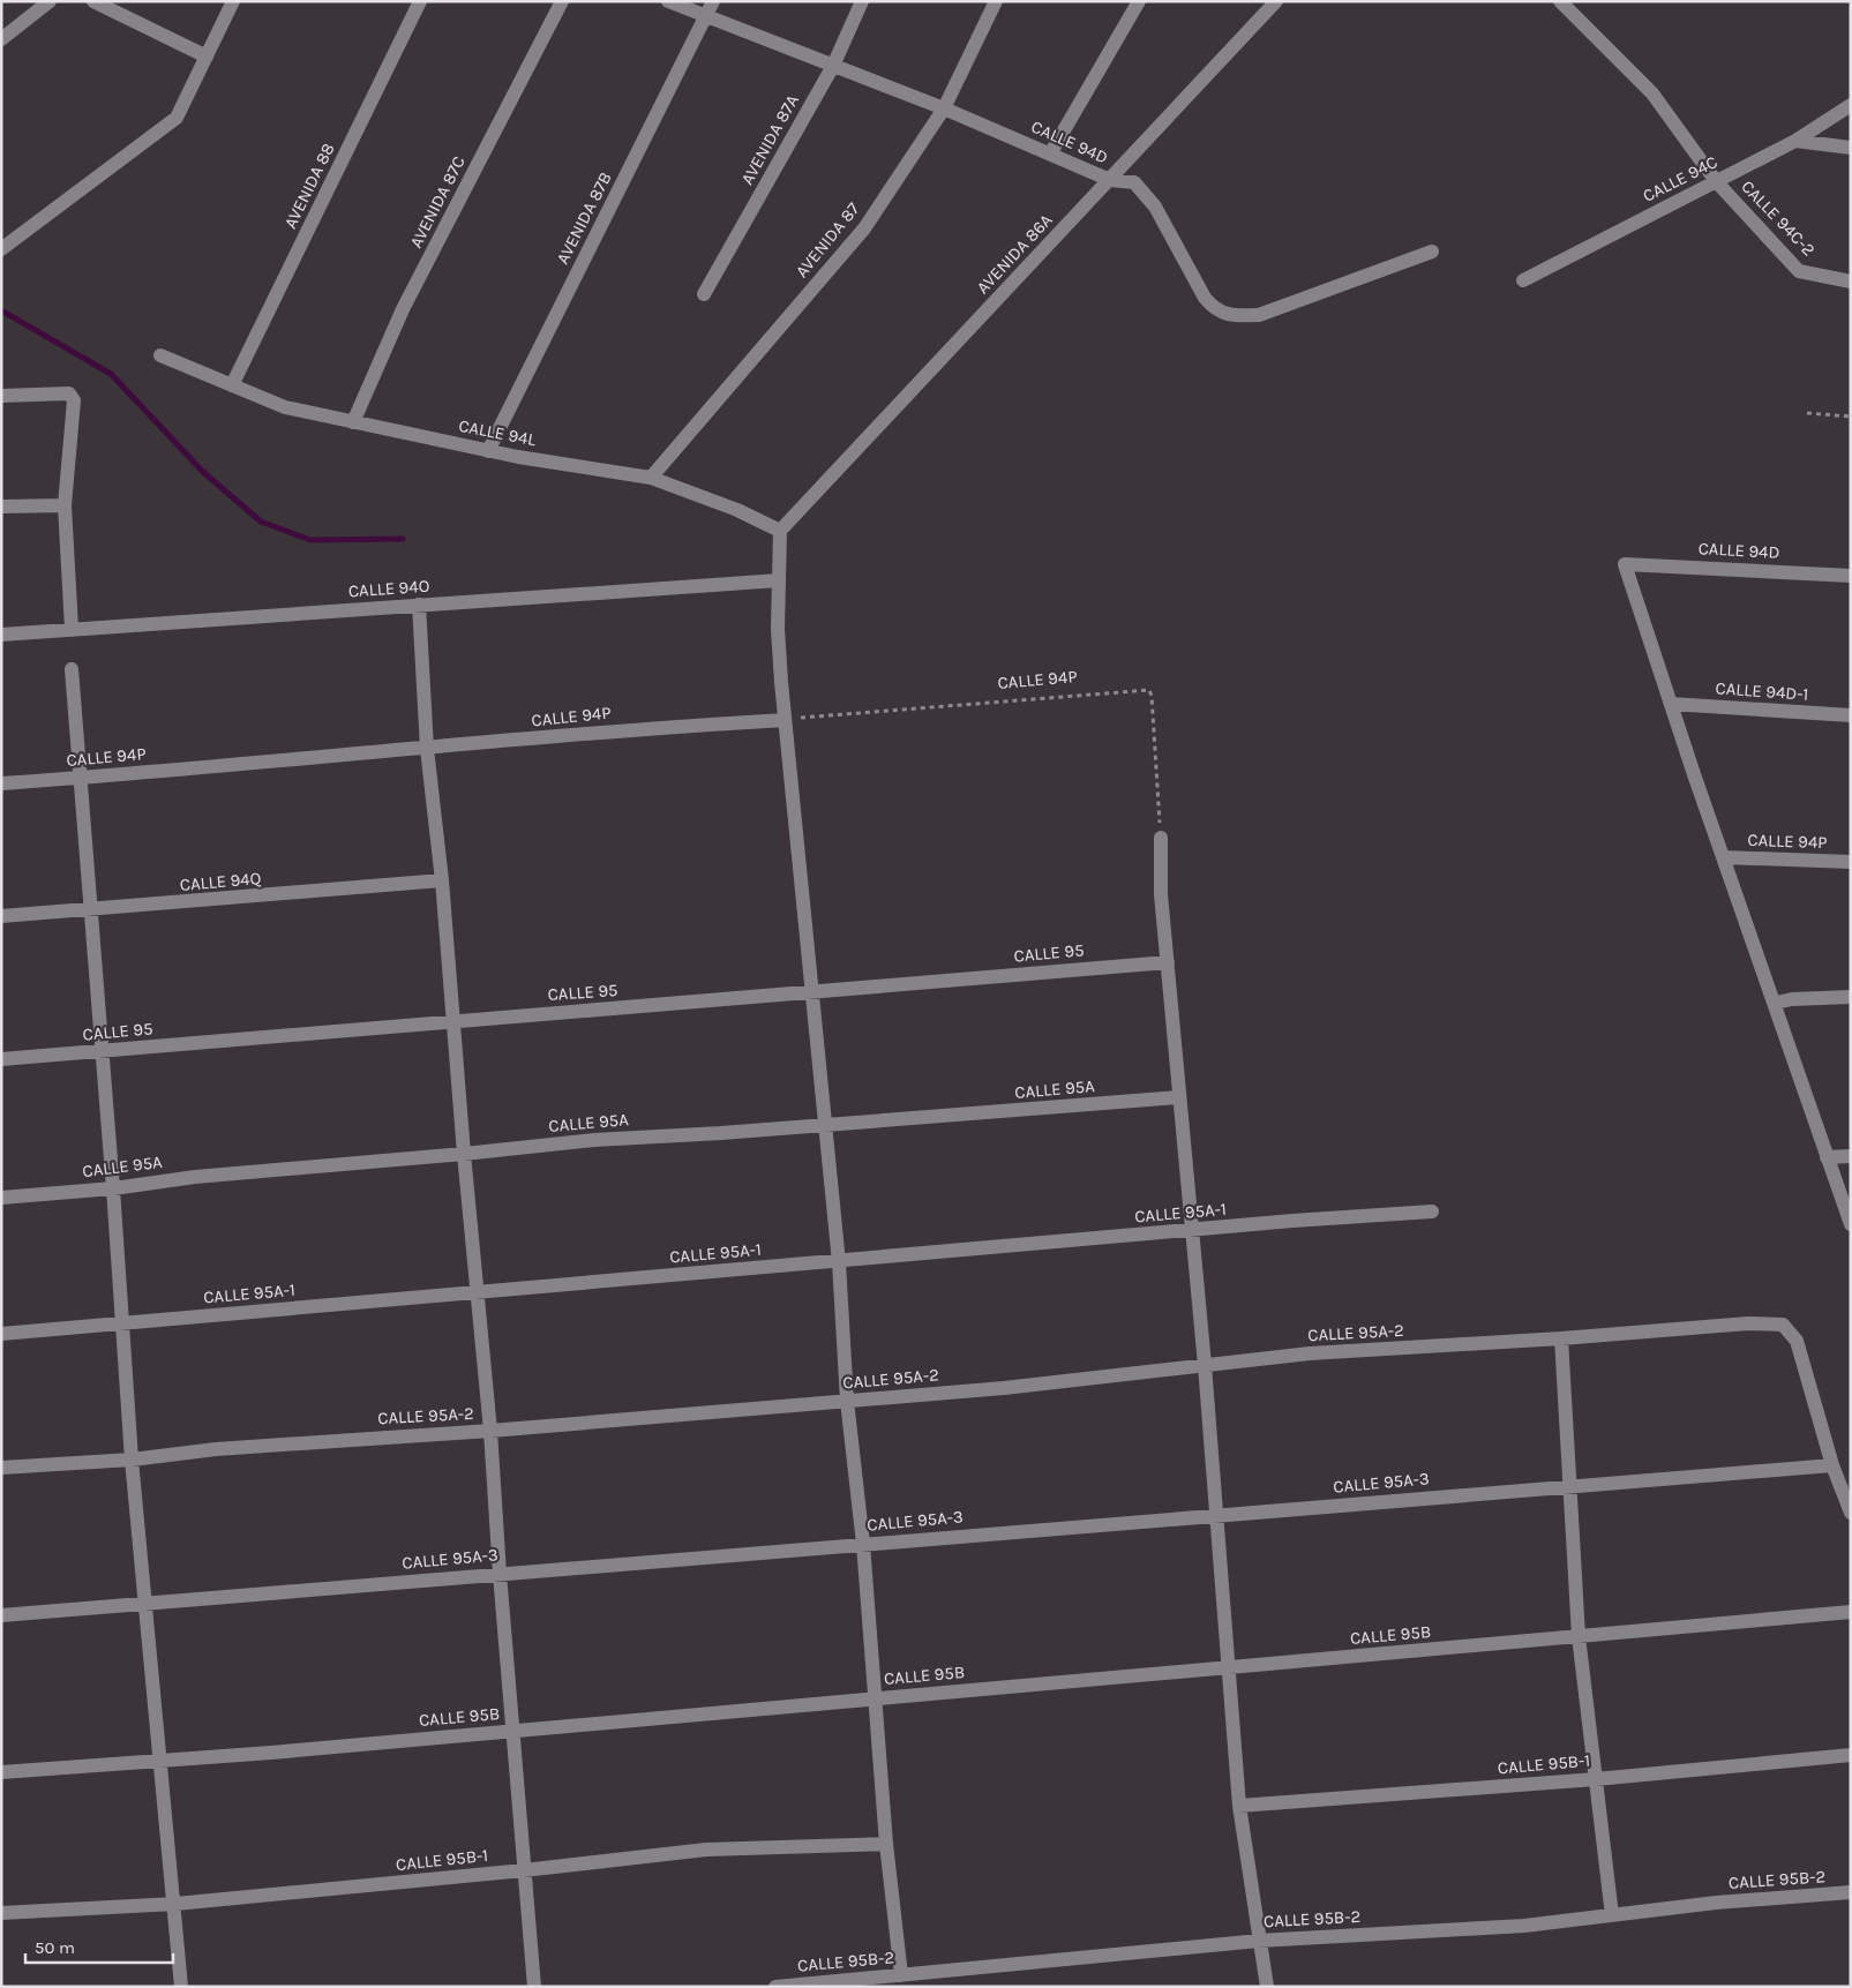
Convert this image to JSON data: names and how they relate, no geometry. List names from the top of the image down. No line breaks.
{"streets":{"street":["AVENIDA 87A","CALLE 94D","CALLE 94C","AVENIDA 88","AVENIDA 87C","AVENIDA 87B","CALLE 94C-2","AVENIDA 87","AVENIDA 86A","CALLE 94L","CALLE 94O","CALLE 94P","CALLE 94D-1","CALLE 94Q","CALLE 95","CALLE 95A","CALLE 95A-1","CALLE 95A-2","CALLE 95A-3","CALLE 95B","CALLE 95B-1","CALLE 95B-2"]},"crossings":[["AVENIDA 87A","CALLE 94D"],["CALLE 94D","AVENIDA 87B"],["CALLE 94D","AVENIDA 87"],["CALLE 94D","AVENIDA 86A"],["CALLE 94D","CALLE 94D-1"],["CALLE 94C","CALLE 94C-2"],["AVENIDA 88","CALLE 94L"],["AVENIDA 87C","CALLE 94L"],["AVENIDA 87B","CALLE 94L"],["AVENIDA 87","CALLE 94L"],["AVENIDA 86A","CALLE 94L"],["CALLE 95A-2","CALLE 95A-3"]],"scale_bar":"50 m"}
